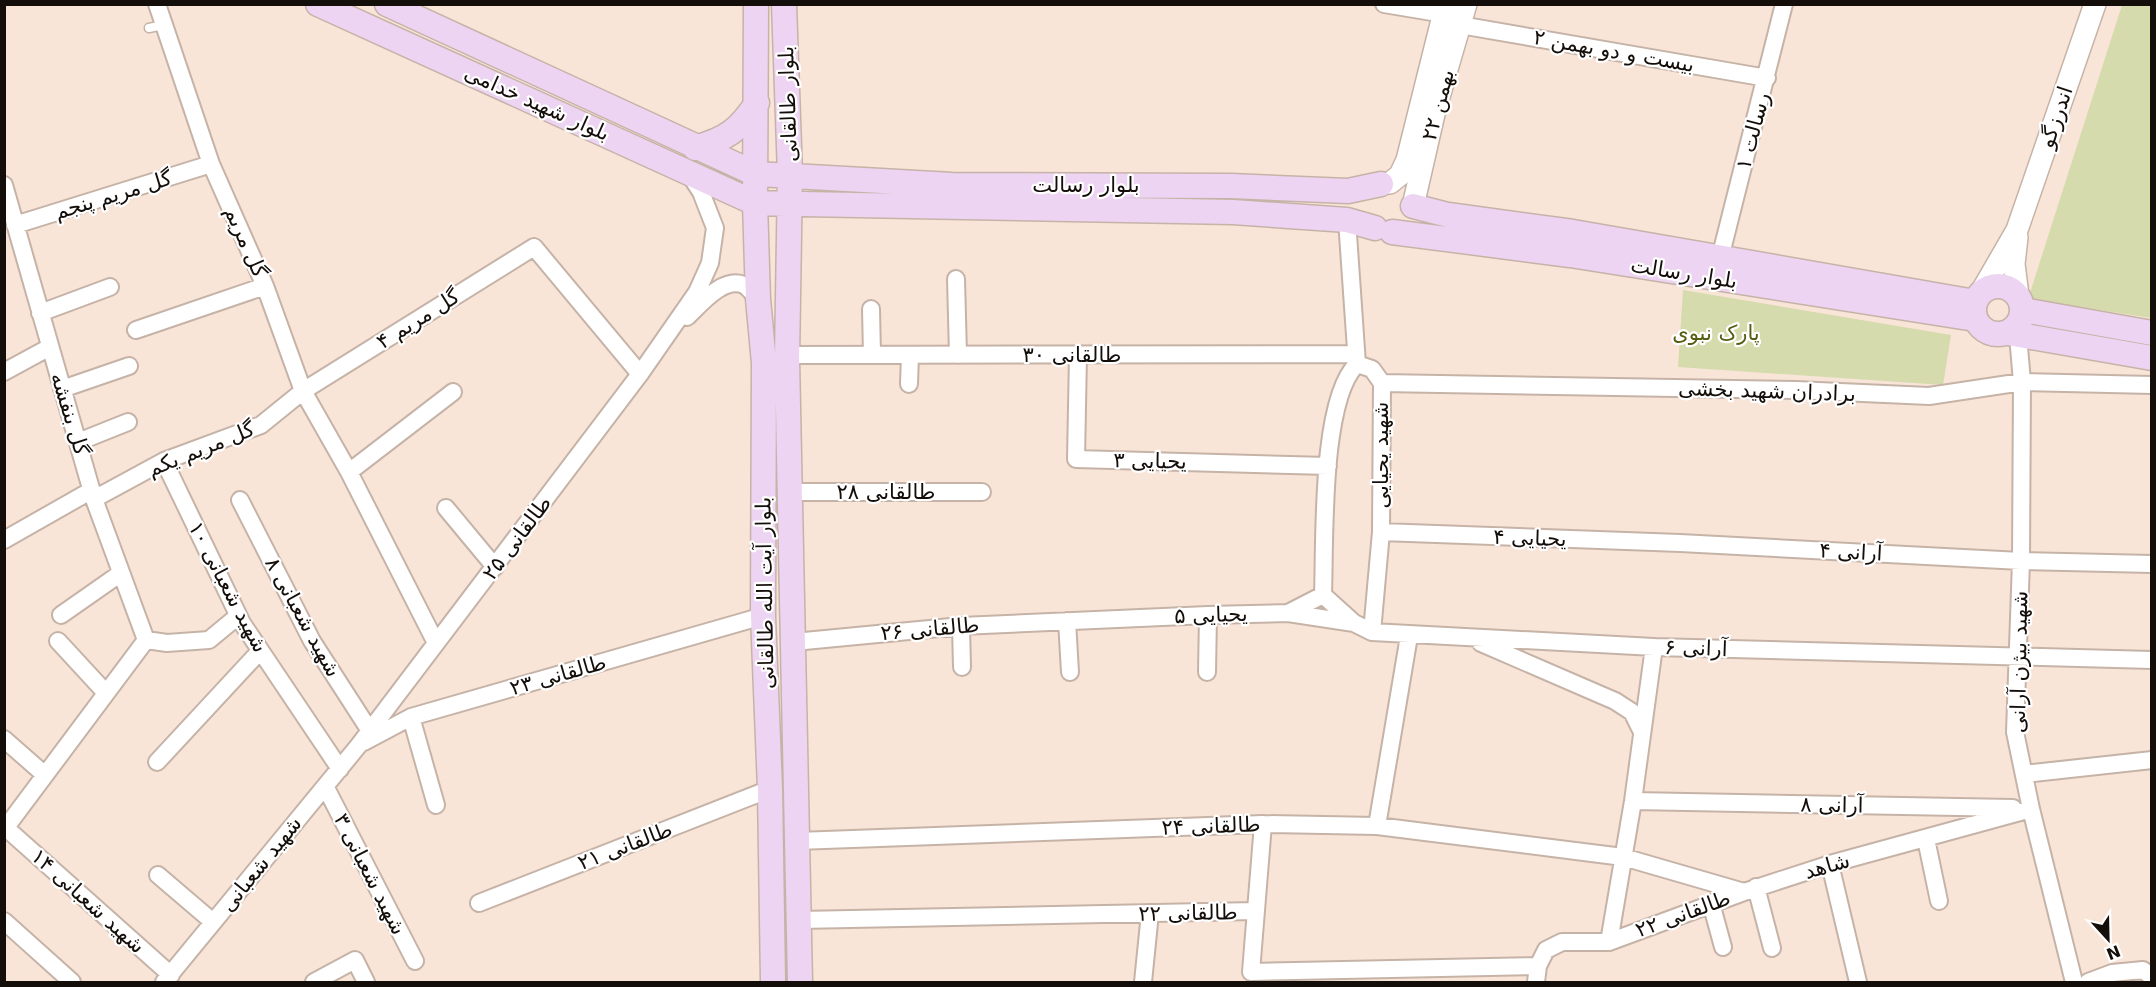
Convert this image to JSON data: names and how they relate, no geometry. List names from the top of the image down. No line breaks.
{"streets":{"main road":["بلوار شهید خدامی","بلوار طالقانی","بلوار رسالت","بلوار آیت الله طالقانی"],"street":["بیست و دو بهمن ۲","۲۲ بهمن","اندرزگو","رسالت ۱","گل مریم پنجم","گل مریم","گل مریم ۴","طالقانی ۳۰","برادران شهید بخشی","گل بنفشه","گل مریم یکم","شهید یحیایی","یحیایی ۳","طالقانی ۲۸","طالقانی ۲۵","یحیایی ۴","آرانی ۴","شهید شعبانی ۱۰","یحیایی ۵","شهید شعبانی ۸","طالقانی ۲۶","آرانی ۶","شهید بیژن آرانی","طالقانی ۲۳","آرانی ۸","طالقانی ۲۴","طالقانی ۲۱","شهید شعبانی","شاهد","شهید شعبانی ۳","شهید شعبانی ۱۴","طالقانی ۲۲"]},"crossings":[["بیست و دو بهمن ۲","۲۲ بهمن"],["بیست و دو بهمن ۲","رسالت ۱"],["بلوار شهید خدامی","بلوار طالقانی"],["بلوار شهید خدامی","بلوار رسالت"],["بلوار شهید خدامی","بلوار آیت الله طالقانی"],["بلوار طالقانی","بلوار رسالت"],["بلوار طالقانی","بلوار آیت الله طالقانی"],["۲۲ بهمن","بلوار رسالت"],["رسالت ۱","بلوار رسالت"],["بلوار رسالت","بلوار آیت الله طالقانی"],["بلوار رسالت","شهید بیژن آرانی"],["گل مریم پنجم","گل مریم"],["گل مریم پنجم","گل بنفشه"],["گل مریم","گل مریم ۴"],["گل مریم","گل مریم یکم"],["گل مریم","طالقانی ۲۵"],["گل مریم ۴","گل مریم یکم"],["گل مریم ۴","طالقانی ۲۵"],["طالقانی ۳۰","شهید یحیایی"],["طالقانی ۳۰","یحیایی ۳"],["طالقانی ۳۰","بلوار آیت الله طالقانی"],["برادران شهید بخشی","شهید یحیایی"],["برادران شهید بخشی","شهید بیژن آرانی"],["گل بنفشه","گل مریم یکم"],["گل مریم یکم","شهید شعبانی ۱۰"],["شهید یحیایی","یحیایی ۴"],["شهید یحیایی","آرانی ۶"],["طالقانی ۲۸","بلوار آیت الله طالقانی"],["طالقانی ۲۵","شهید شعبانی ۸"],["طالقانی ۲۵","طالقانی ۲۳"],["طالقانی ۲۵","شهید شعبانی"],["یحیایی ۴","آرانی ۴"],["آرانی ۴","شهید بیژن آرانی"],["شهید شعبانی ۱۰","شهید شعبانی"],["بلوار آیت الله طالقانی","طالقانی ۲۶"],["بلوار آیت الله طالقانی","طالقانی ۲۳"],["بلوار آیت الله طالقانی","طالقانی ۲۴"],["بلوار آیت الله طالقانی","طالقانی ۲۱"],["بلوار آیت الله طالقانی","طالقانی ۲۲"],["یحیایی ۵","طالقانی ۲۶"],["آرانی ۶","شهید بیژن آرانی"],["شهید بیژن آرانی","آرانی ۸"],["شهید بیژن آرانی","شاهد"],["طالقانی ۲۳","شهید شعبانی"],["آرانی ۸","شاهد"],["شهید شعبانی","شهید شعبانی ۳"],["شهید شعبانی","شهید شعبانی ۱۴"],["شاهد","طالقانی ۲۲"]],"parks":["پارک نبوی"],"north":"bottom"}
